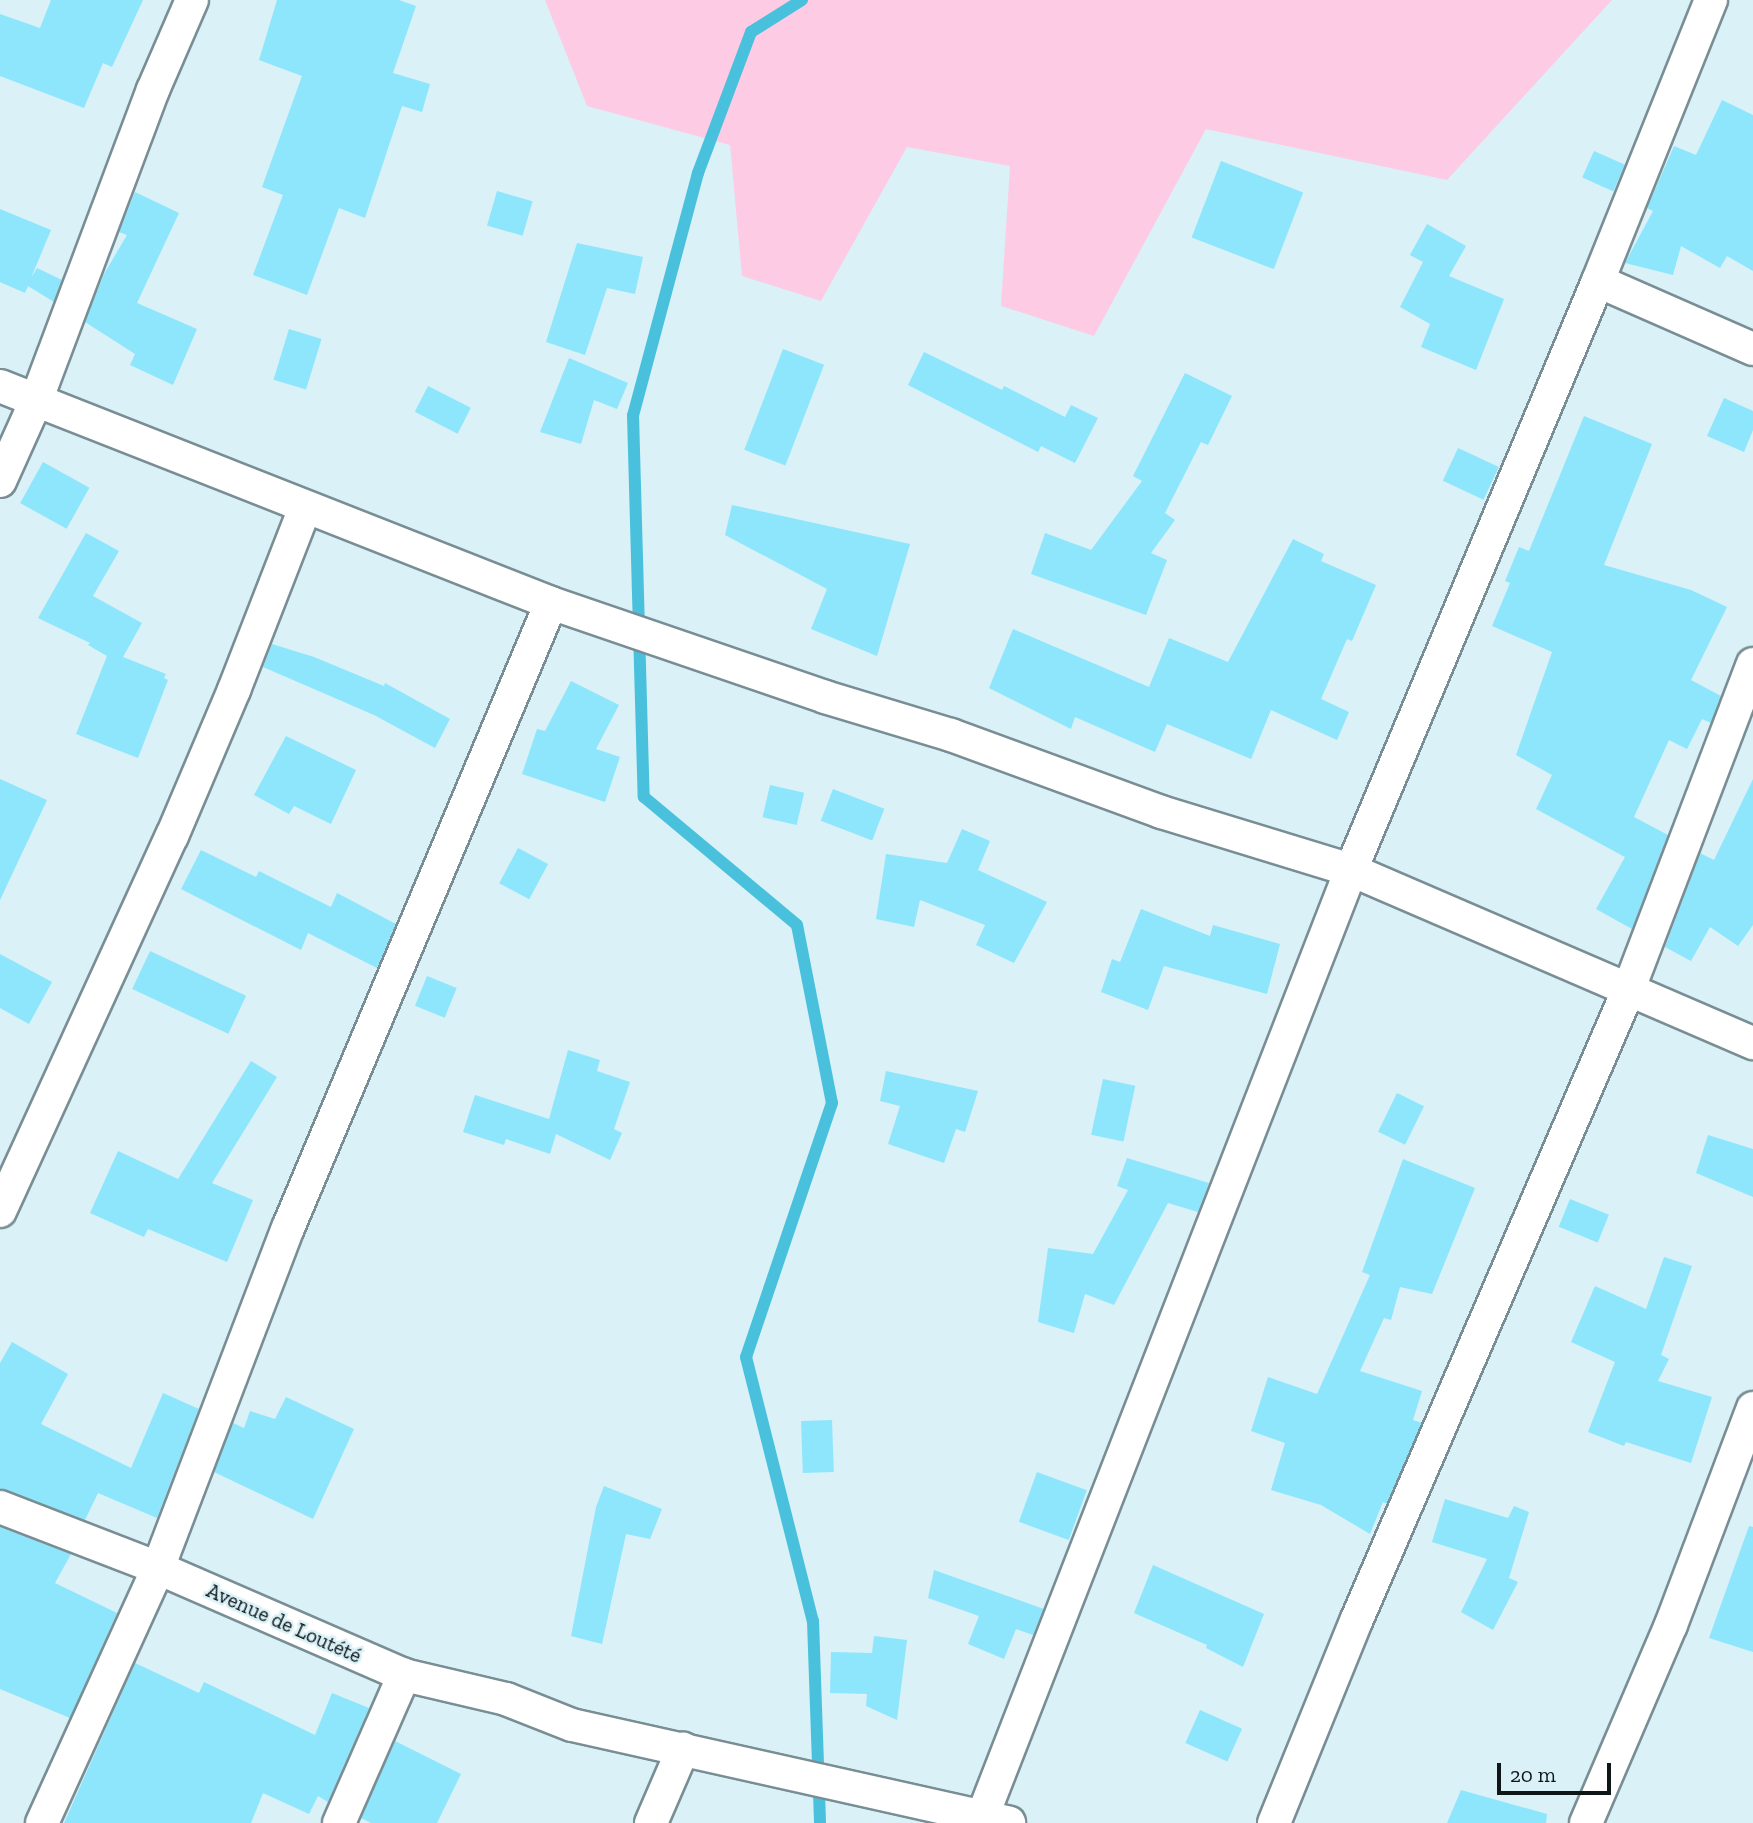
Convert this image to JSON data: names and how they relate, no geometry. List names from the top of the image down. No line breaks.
{"streets":{"street":["Avenue de Loutété"]},"scale_bar":"20 m"}
